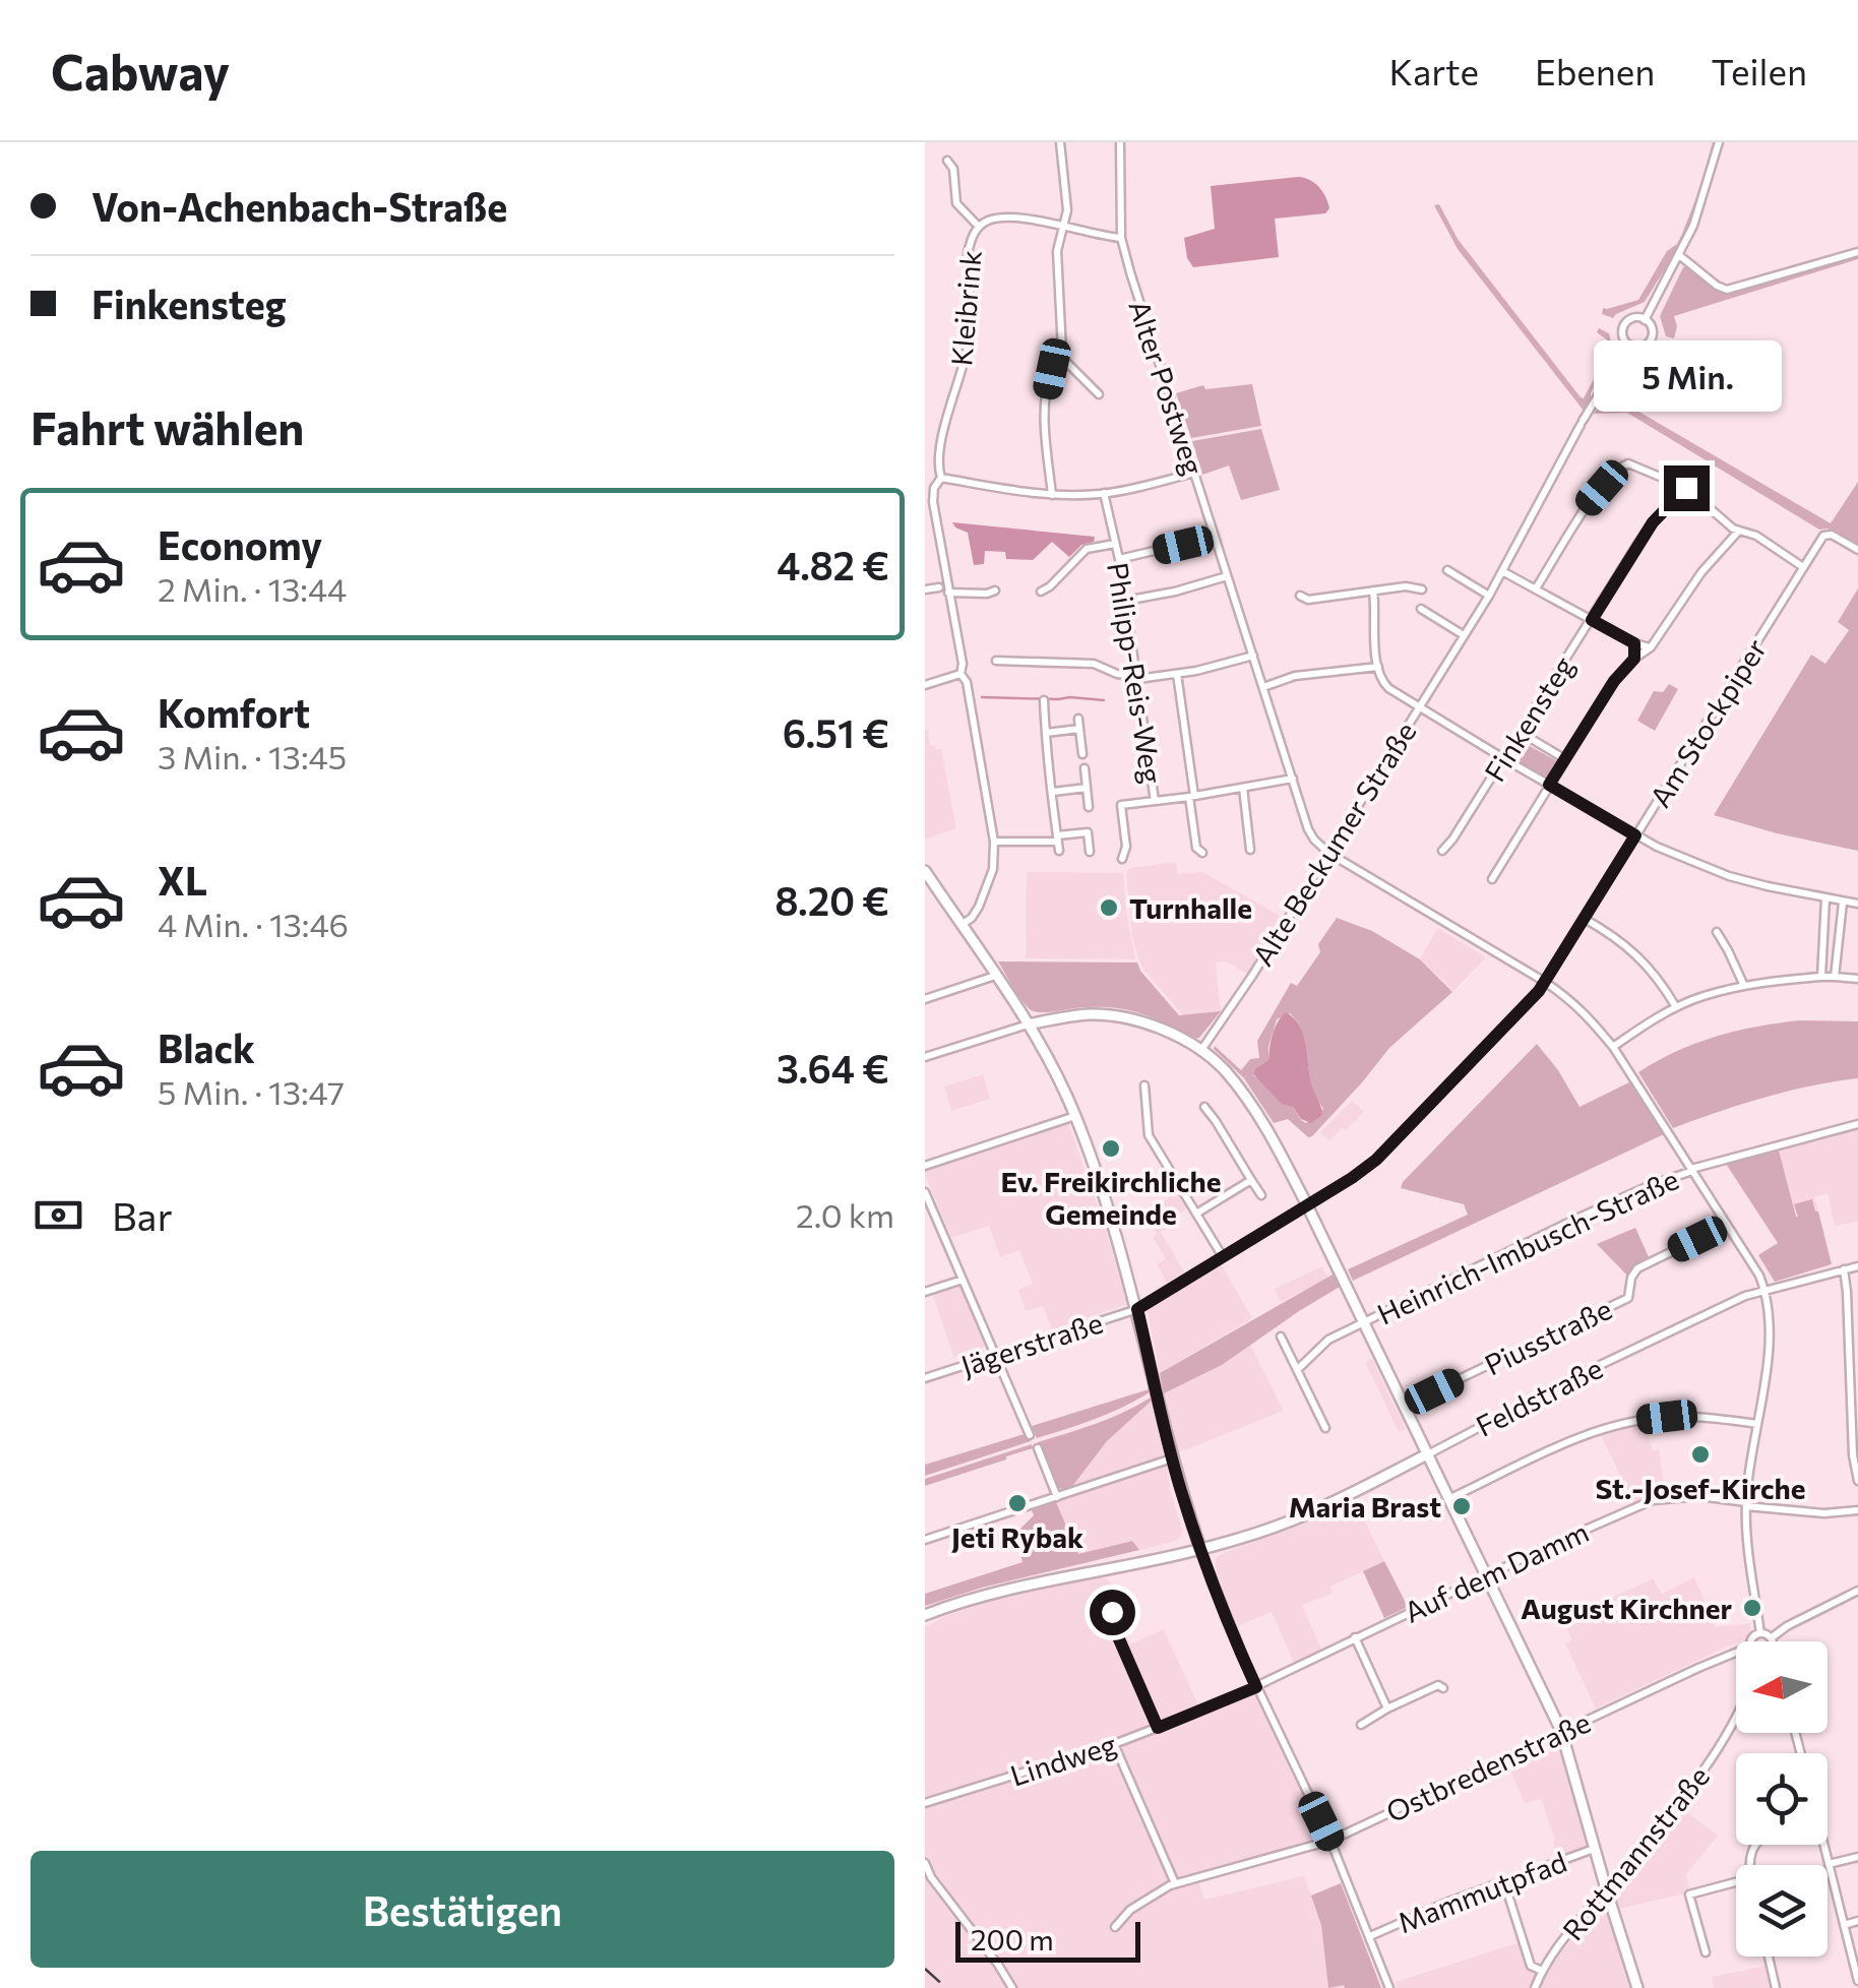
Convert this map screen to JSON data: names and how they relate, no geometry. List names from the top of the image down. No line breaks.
{"streets":{"main road":["Feldstraße"],"street":["Kleibrink","Alter Postweg","Philipp-Reis-Weg","Finkensteg","Am Stockpiper","Alte Beckumer Straße","Heinrich-Imbusch-Straße","Piusstraße","Jägerstraße","Auf dem Damm","Lindweg","Ostbredenstraße","Rottmannstraße","Mammutpfad"]},"crossings":[["Kleibrink","Alter Postweg"],["Alter Postweg","Alte Beckumer Straße"],["Am Stockpiper","Jägerstraße"],["Auf dem Damm","Lindweg"],["Rottmannstraße","Mammutpfad"]],"places":["Turnhalle","Ev. Freikirchliche Gemeinde","St.-Josef-Kirche","Jeti Rybak","Maria Brast","August Kirchner"],"scale_bar":"200 m","north":"left","page":{"header":"Cabway","nav":["Karte","Ebenen","Teilen"],"banner":["Von-Achenbach-Straße","Finkensteg"],"bubble":"5 Min.","heading":"Fahrt wählen","list":[{"name":"Economy","note":"2 Min. · 13:44","value":"4.82 €"},{"name":"Komfort","note":"3 Min. · 13:45","value":"6.51 €"},{"name":"XL","note":"4 Min. · 13:46","value":"8.20 €"},{"name":"Black","note":"5 Min. · 13:47","value":"3.64 €"}],"pay":["Bar","2.0 km"],"buttons":"Bestätigen","scale":"200 m"}}
